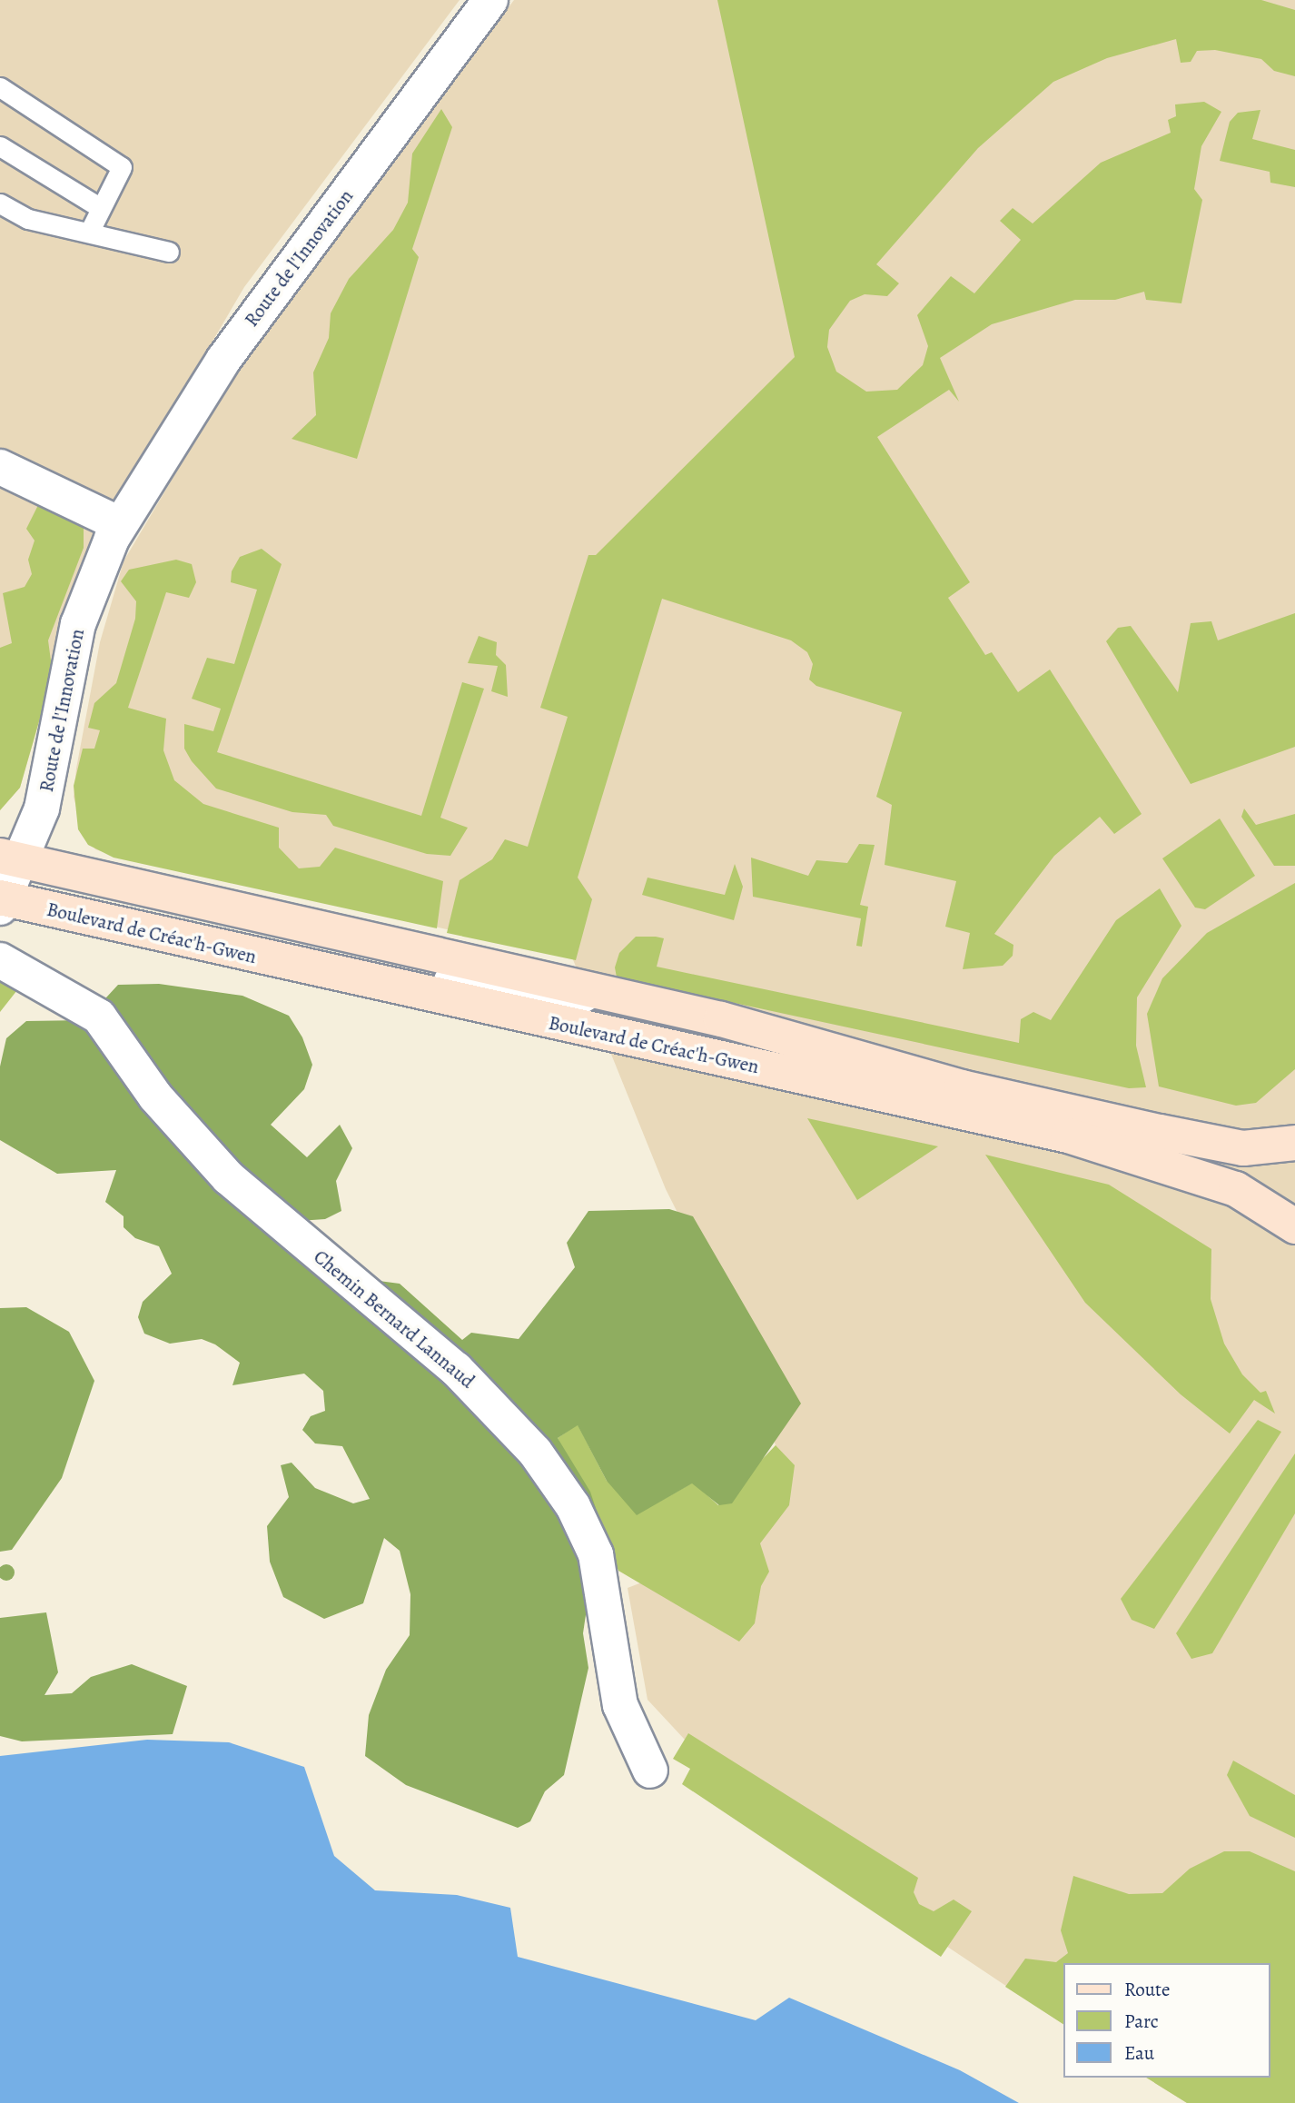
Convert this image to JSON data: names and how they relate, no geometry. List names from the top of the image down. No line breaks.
{"streets":{"street":["Route de l'Innovation","Boulevard de Créac'h-Gwen","Chemin Bernard Lannaud"]},"crossings":[["Route de l'Innovation","Boulevard de Créac'h-Gwen"]],"legend":["Route","Parc","Eau"]}
